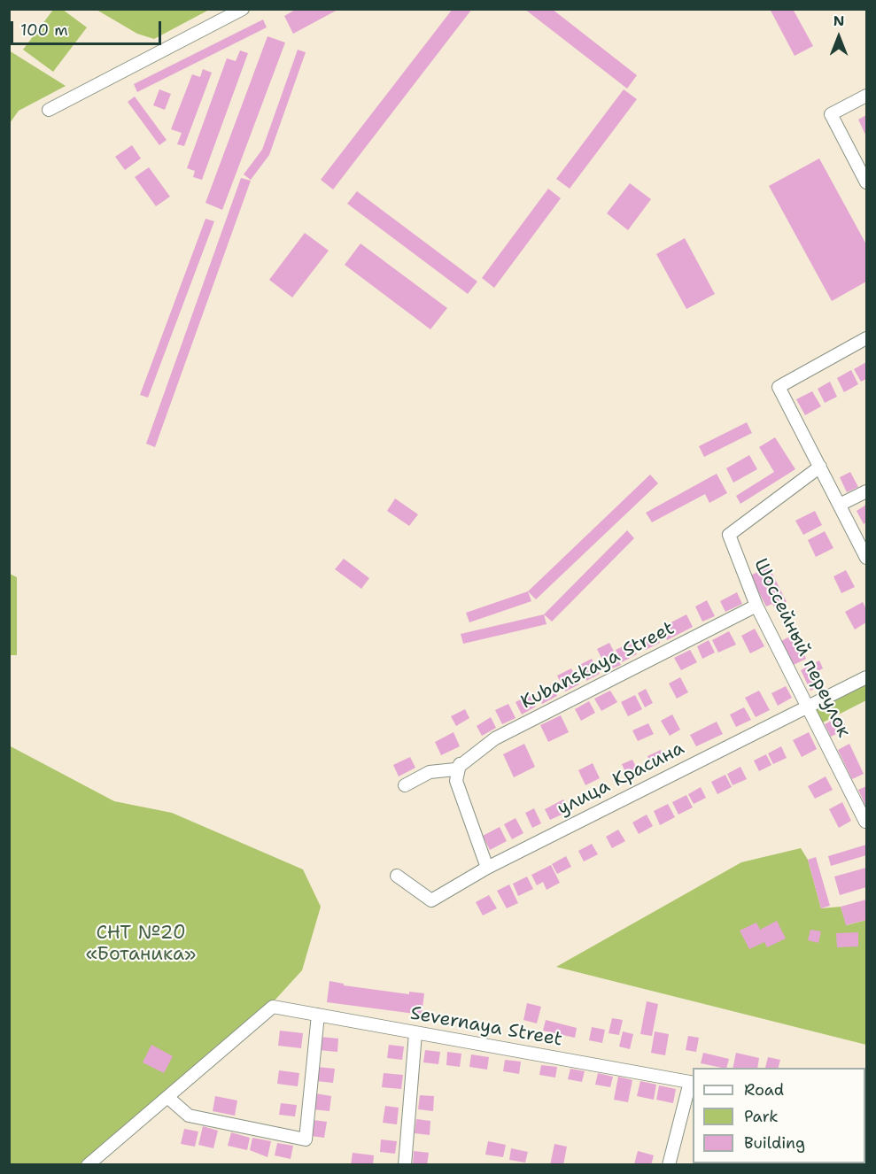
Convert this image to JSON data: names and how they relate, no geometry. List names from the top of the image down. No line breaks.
{"streets":{"street":["Шоссейный переулок","Kubanskaya Street","улица Красина","Severnaya Street"]},"crossings":[["Шоссейный переулок","Kubanskaya Street"],["Шоссейный переулок","улица Красина"]],"parks":["СНТ №20 «Ботаника»"],"legend":["Road","Park","Building"],"scale_bar":"100 m","north":"top"}
